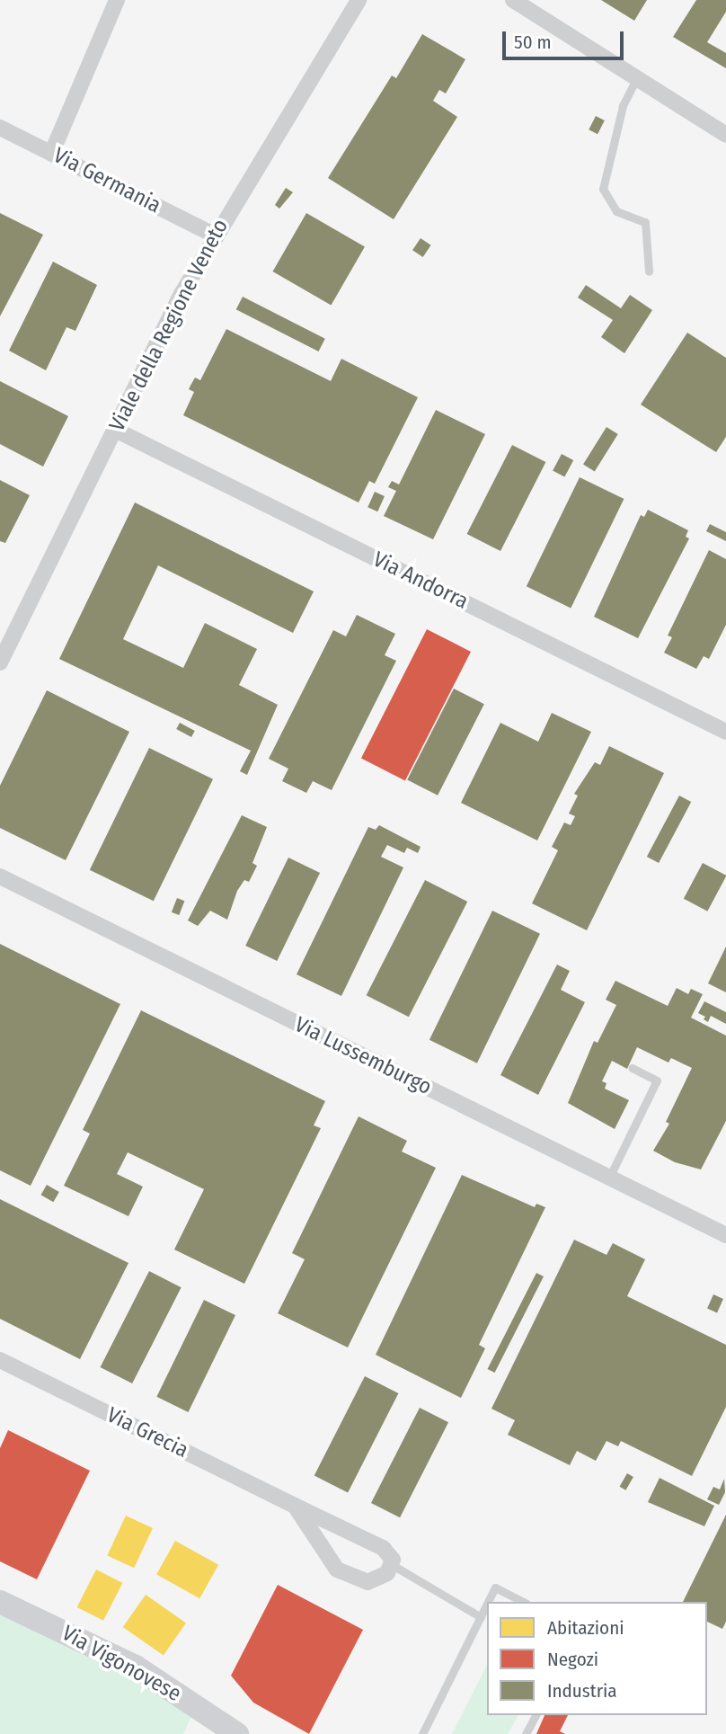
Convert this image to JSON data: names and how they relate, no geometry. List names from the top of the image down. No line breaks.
{"streets":{"main road":["Via Vigonovese"],"street":["Via Germania","Viale della Regione Veneto","Via Andorra","Via Lussemburgo","Via Grecia"]},"crossings":[["Via Germania","Viale della Regione Veneto"],["Viale della Regione Veneto","Via Andorra"]],"legend":["Abitazioni","Negozi","Industria"],"scale_bar":"50 m"}
